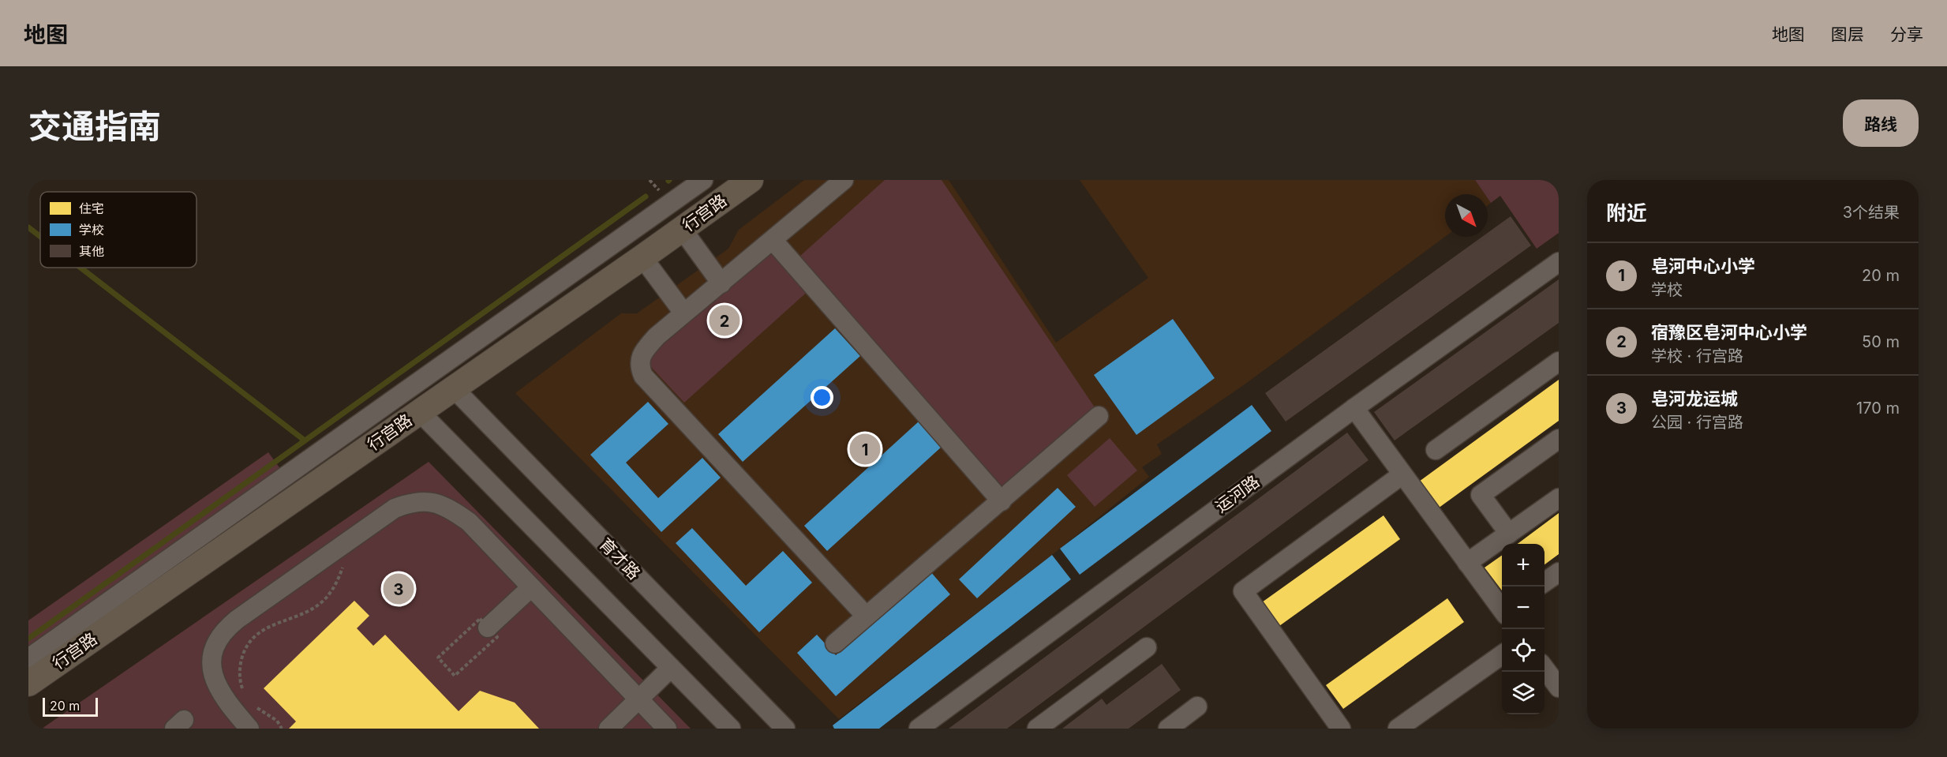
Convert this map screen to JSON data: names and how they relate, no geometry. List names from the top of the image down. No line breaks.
{"streets":{"main road":["行宫路"],"street":["运河路","育才路"]},"crossings":[["行宫路","育才路"]],"legend":["住宅","学校","其他"],"scale_bar":"20 m","north":"bottom right","page":{"header":"地图","nav":["地图","图层","分享"],"title":"交通指南","buttons":"路线","heading":["附近","3个结果"],"list":[{"mark":"1","name":"皂河中心小学","note":"学校","value":"20 m"},{"mark":"2","name":"宿豫区皂河中心小学","note":"学校 · 行宫路","value":"50 m"},{"mark":"3","name":"皂河龙运城","note":"公园 · 行宫路","value":"170 m"}],"pins":["2","1","3"],"map_buttons":["+","−"],"scale":"20 m"}}
